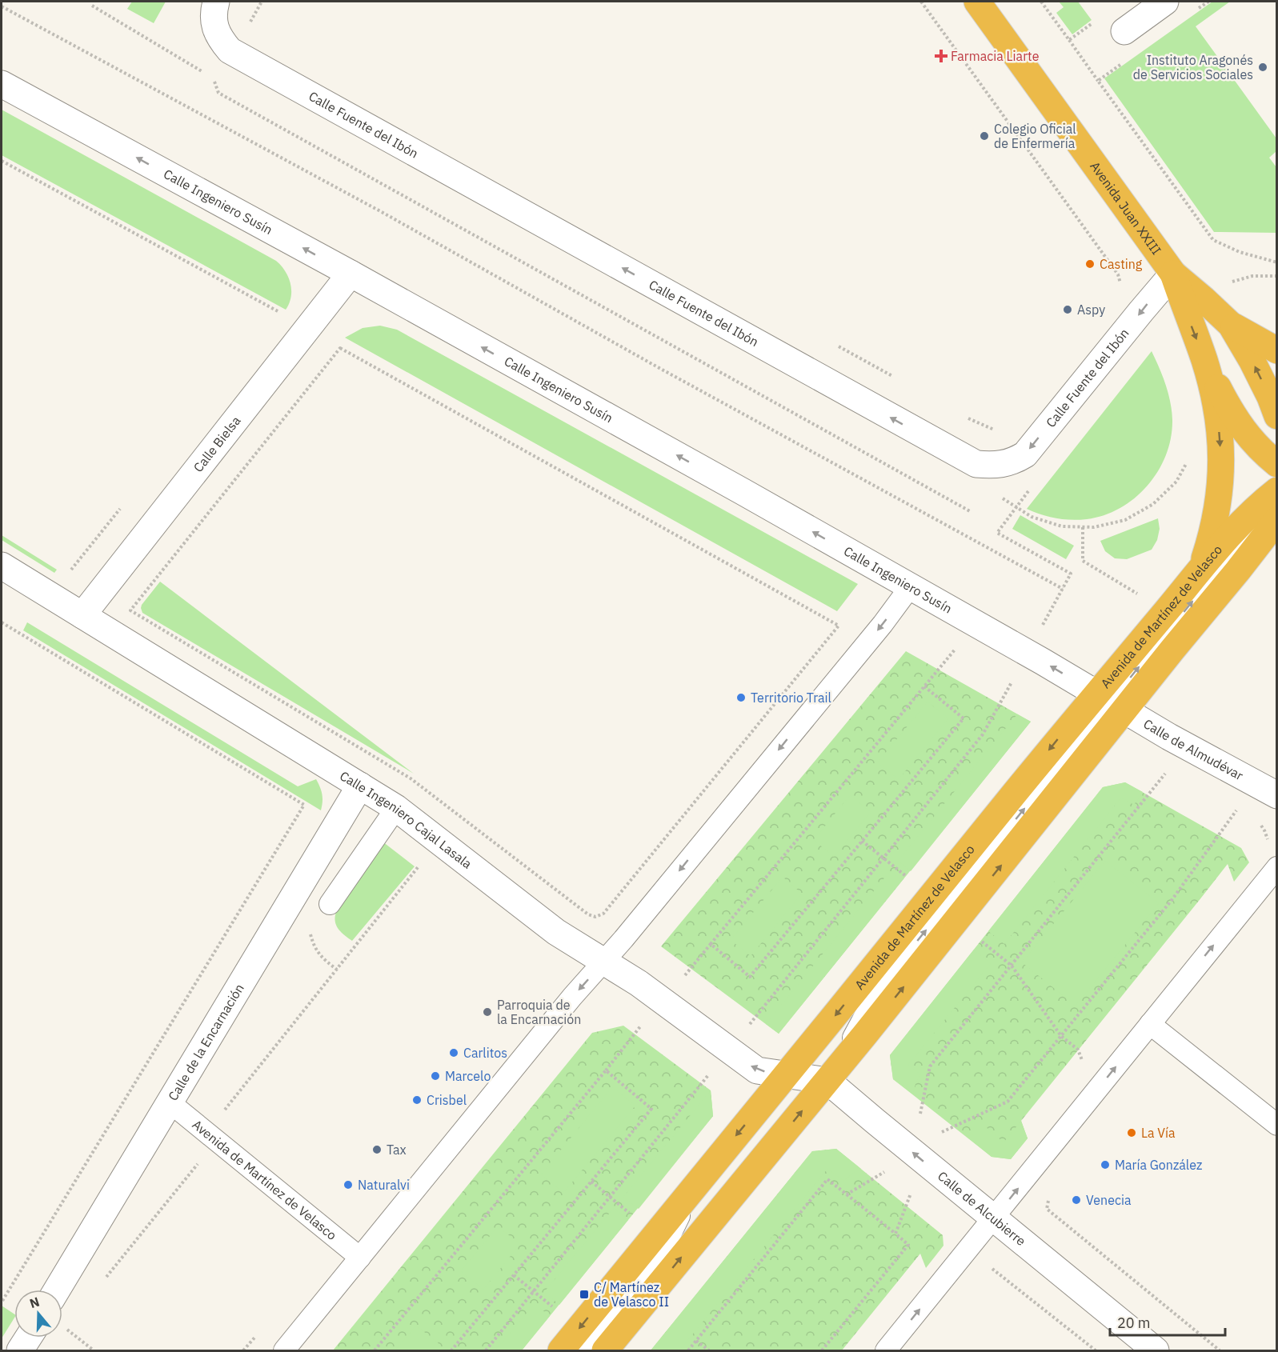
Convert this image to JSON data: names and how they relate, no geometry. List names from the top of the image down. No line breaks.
{"streets":{"highway":["Avenida Juan XXIII","Avenida de Martínez de Velasco"],"street":["Calle Fuente del Ibón","Calle Ingeniero Susín","Calle Bielsa","Calle de Almudévar","Calle Ingeniero Cajal Lasala","Calle de la Encarnación","Calle de Alcubierre"]},"crossings":[["Calle Fuente del Ibón","Avenida Juan XXIII"],["Calle Ingeniero Susín","Calle Bielsa"],["Calle Ingeniero Susín","Avenida de Martínez de Velasco"],["Calle Ingeniero Susín","Calle de Almudévar"],["Avenida Juan XXIII","Avenida de Martínez de Velasco"],["Calle Bielsa","Calle Ingeniero Cajal Lasala"],["Avenida de Martínez de Velasco","Calle de Almudévar"],["Avenida de Martínez de Velasco","Calle Ingeniero Cajal Lasala"],["Avenida de Martínez de Velasco","Calle de la Encarnación"],["Avenida de Martínez de Velasco","Calle de Alcubierre"],["Calle Ingeniero Cajal Lasala","Calle de la Encarnación"],["Calle Ingeniero Cajal Lasala","Calle de Alcubierre"]],"one_way":["Calle Fuente del Ibón","Calle Ingeniero Susín","Calle de Alcubierre"],"places":{"health":["Farmacia Liarte"],"other":["Instituto Aragonés de Servicios Sociales","Colegio Oficial de Enfermería","Casting","Aspy","Territorio Trail","Parroquia de la Encarnación","Carlitos","Marcelo","Crisbel","La Vía","Tax","María González","Naturalvi","Venecia"],"transit":["C/ Martínez de Velasco II"]},"scale_bar":"20 m","north":"top"}
